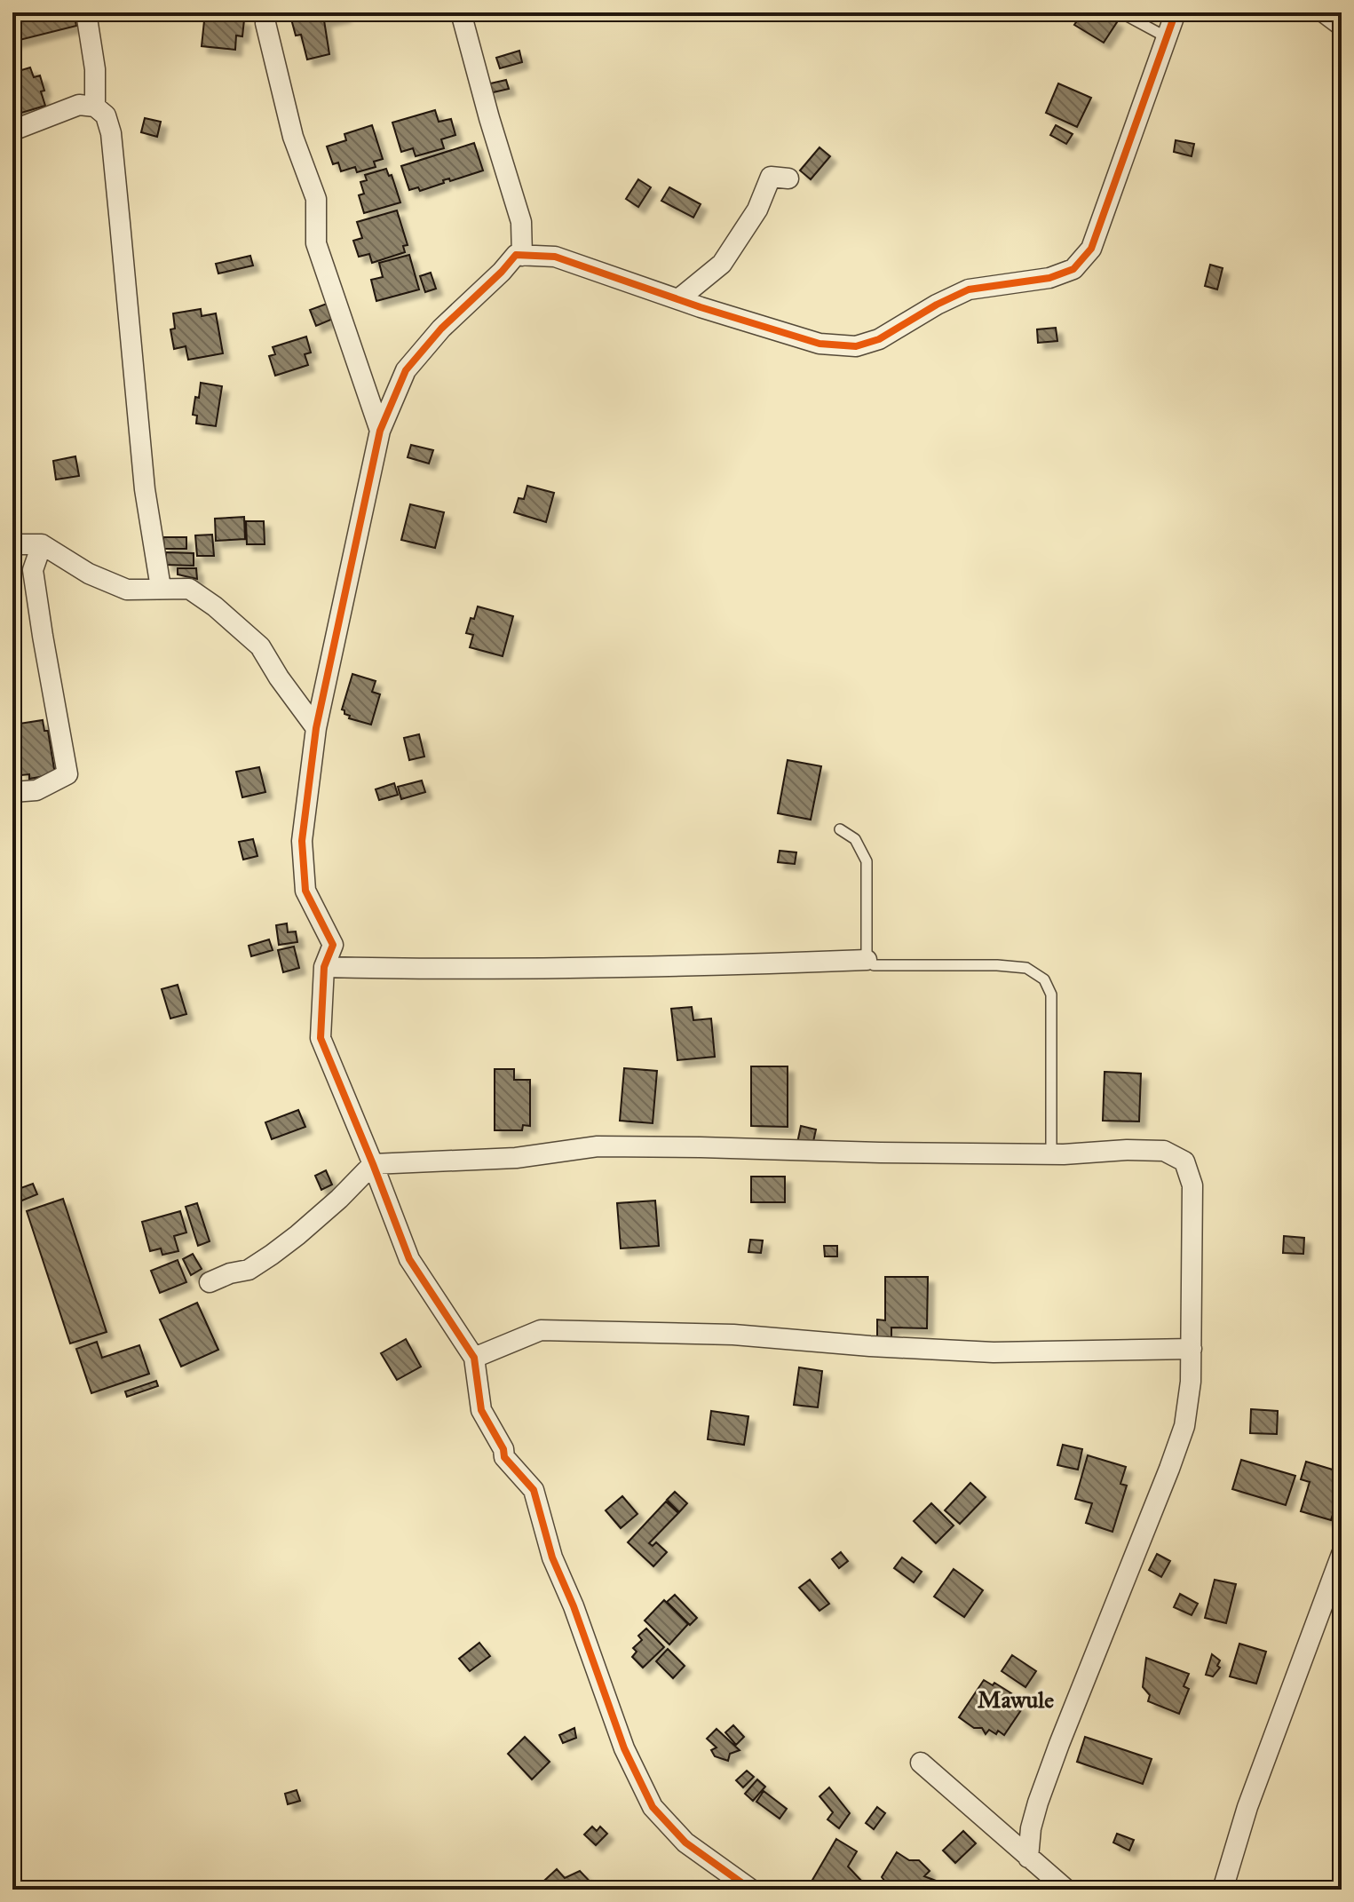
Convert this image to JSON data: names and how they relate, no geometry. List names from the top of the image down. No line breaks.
{"districts":["Mawule"]}
